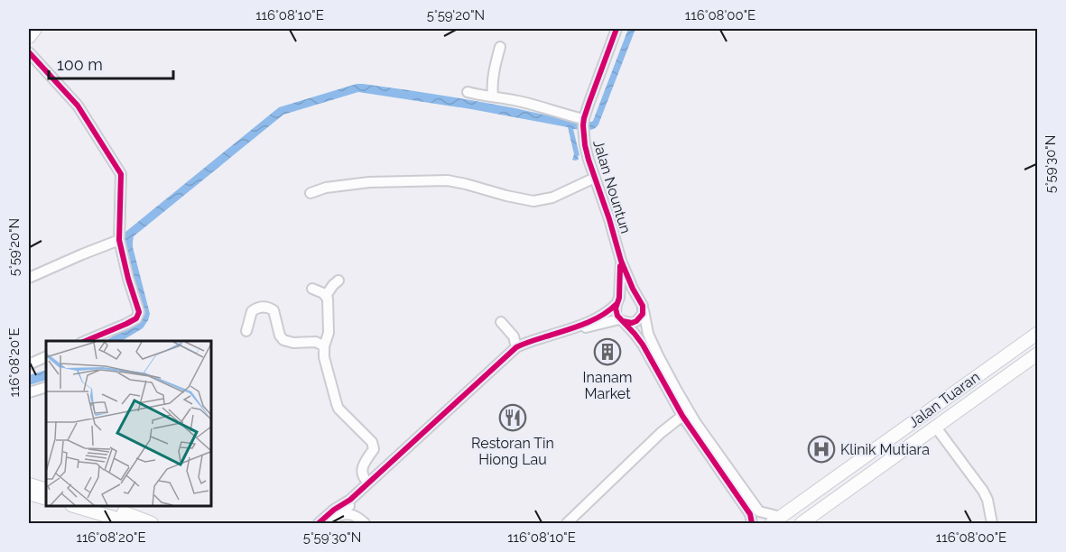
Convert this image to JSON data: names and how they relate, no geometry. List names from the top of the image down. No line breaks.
{"streets":{"main road":["Jalan Tuaran"],"street":["Jalan Nountun"]},"crossings":[["Jalan Nountun","Jalan Tuaran"]],"places":{"building":["Inanam Market"],"restaurant":["Restoran Tin Hiong Lau"],"hospital":["Klinik Mutiara"]},"scale_bar":"100 m","coordinates":["116°08'10\"E","5°59'20\"N","116°08'00\"E","5°59'30\"N","116°08'20\"E"]}
